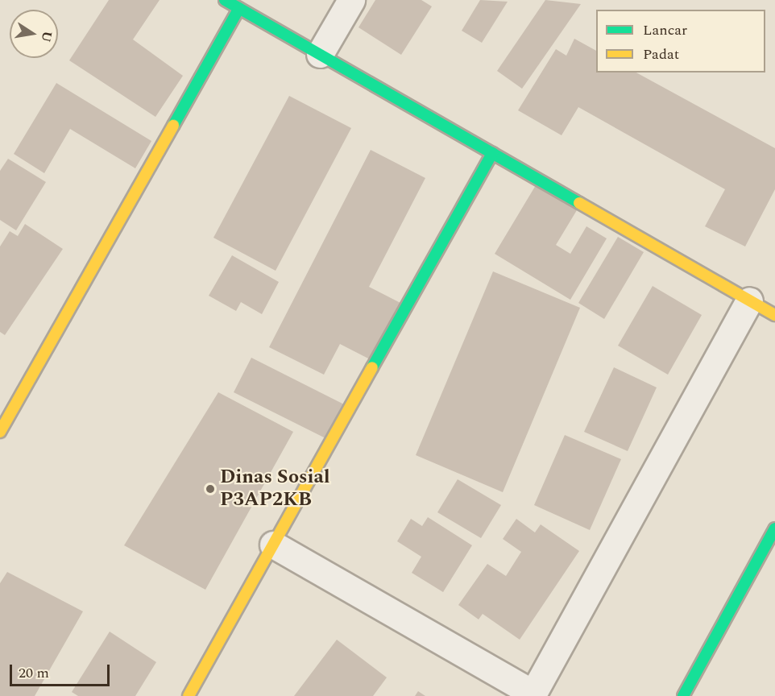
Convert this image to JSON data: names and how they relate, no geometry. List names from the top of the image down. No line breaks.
{"places":["Dinas Sosial P3AP2KB"],"legend":["Lancar","Padat"],"scale_bar":"20 m","north":"right"}
